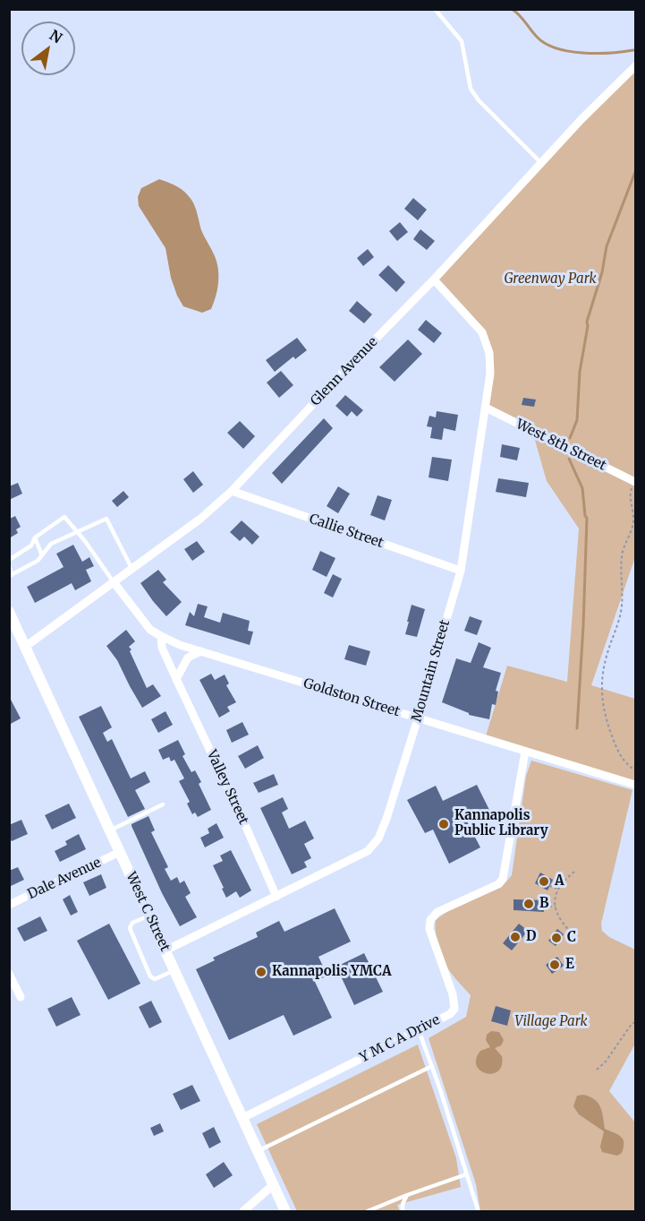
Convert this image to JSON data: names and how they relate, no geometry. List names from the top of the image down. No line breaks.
{"streets":{"main road":["West C Street"],"street":["Glenn Avenue","West 8th Street","Callie Street","Mountain Street","Goldston Street","Valley Street","Dale Avenue","Y M C A Drive"]},"crossings":[["Glenn Avenue","Callie Street"],["Glenn Avenue","Mountain Street"],["Glenn Avenue","West C Street"],["West 8th Street","Mountain Street"],["Callie Street","Mountain Street"],["Mountain Street","Goldston Street"],["Mountain Street","Valley Street"],["Mountain Street","West C Street"],["Goldston Street","Valley Street"],["Goldston Street","Y M C A Drive"],["Dale Avenue","West C Street"],["West C Street","Y M C A Drive"]],"parks":["Greenway Park","Village Park"],"places":["Kannapolis Public Library","A","B","D","C","E","Kannapolis YMCA"],"north":"top right"}
